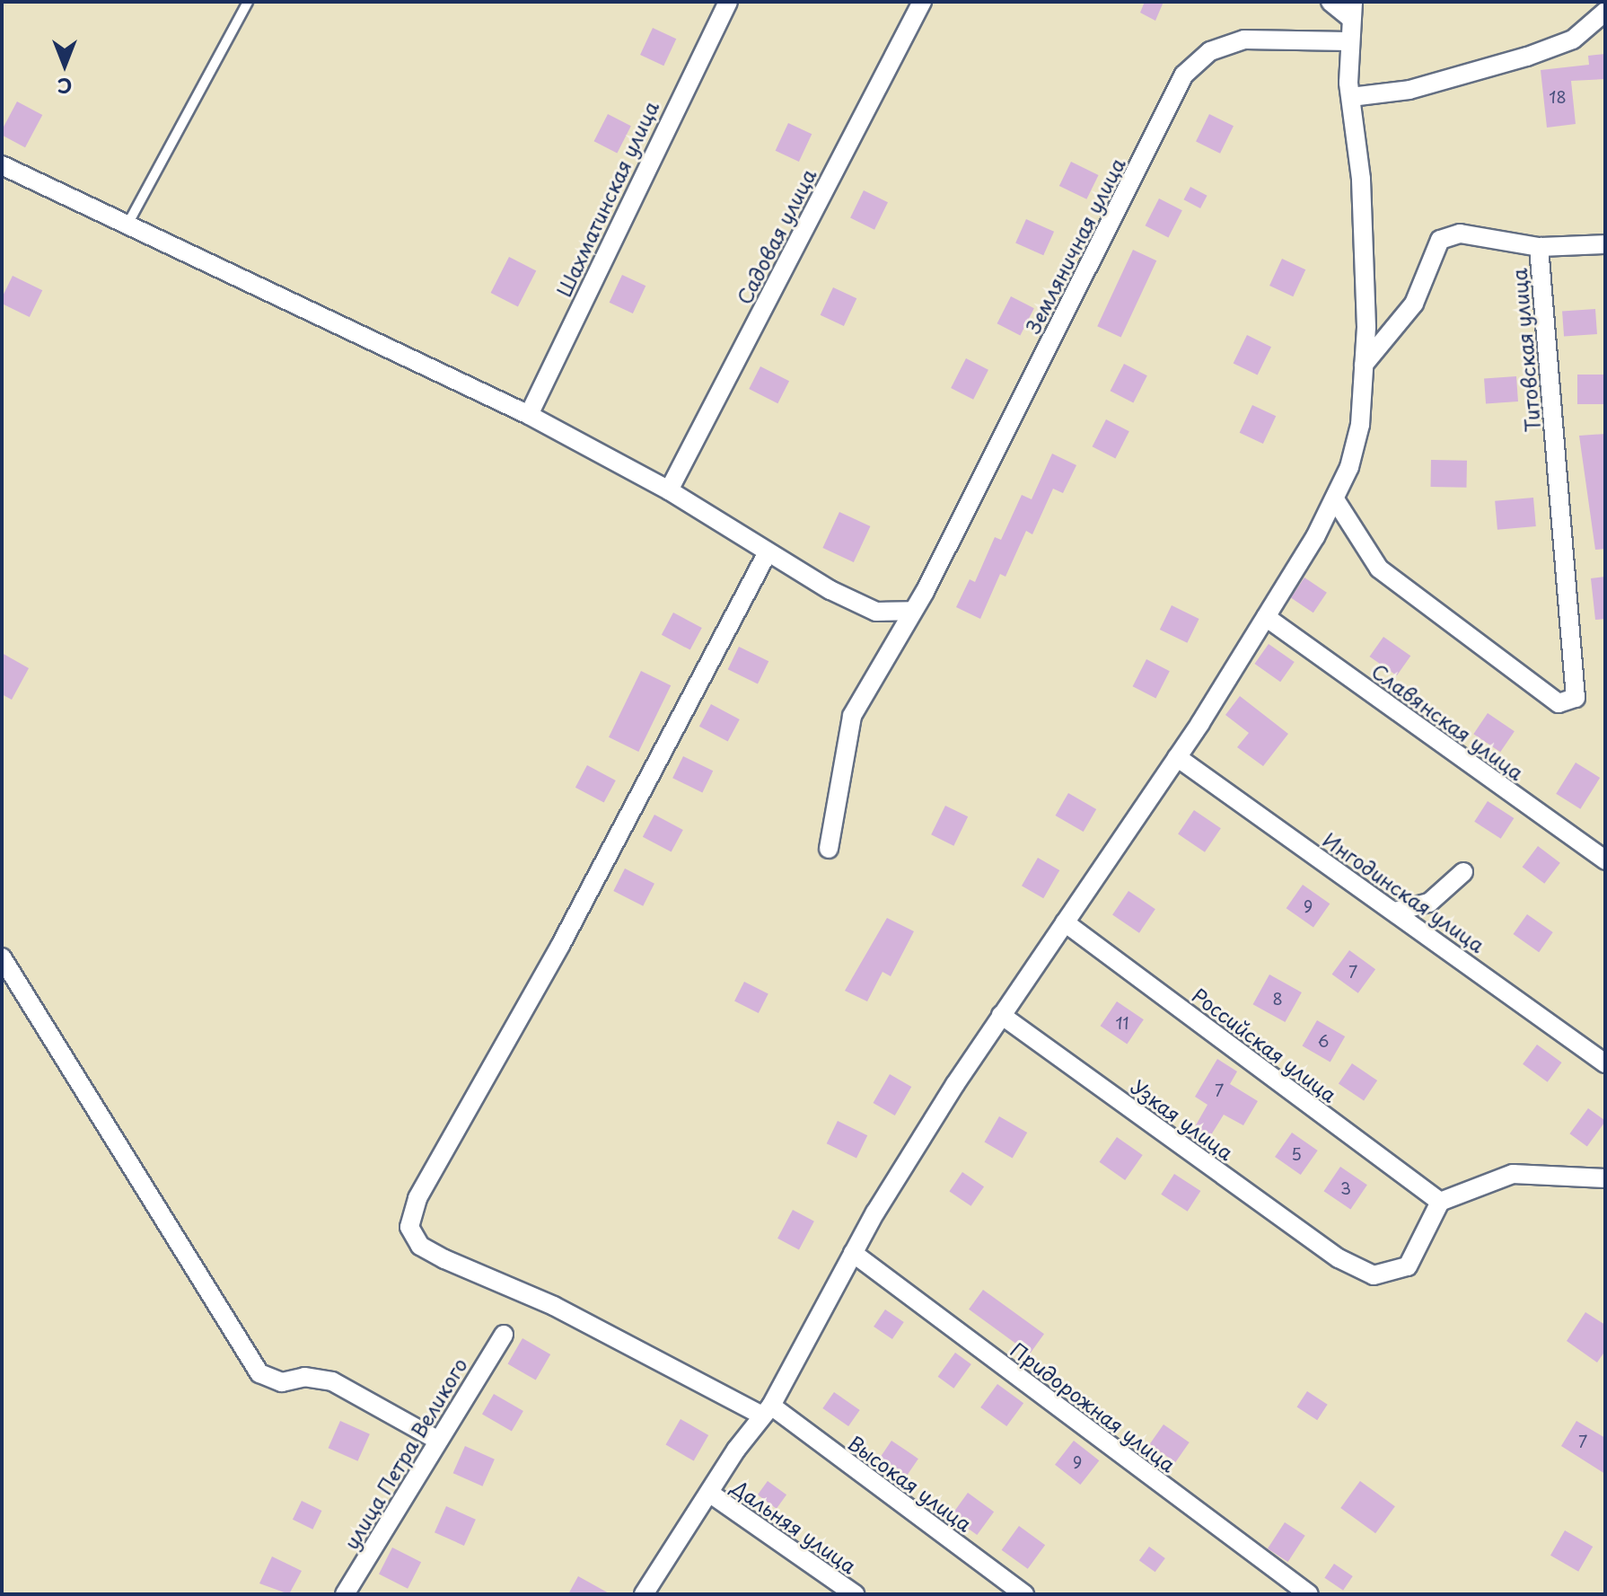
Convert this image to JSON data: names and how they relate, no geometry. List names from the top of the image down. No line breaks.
{"streets":{"street":["Шахматинская улица","Садовая улица","Земляничная улица","Титовская улица","Славянская улица","Ингодинская улица","Российская улица","Узкая улица","Придорожная улица","улица Петра Великого","Высокая улица","Дальняя улица"]},"crossings":[["Российская улица","Узкая улица"]],"house_numbers":["18","9","7","8","11","6","7","5","3","7","9"],"north":"bottom"}
